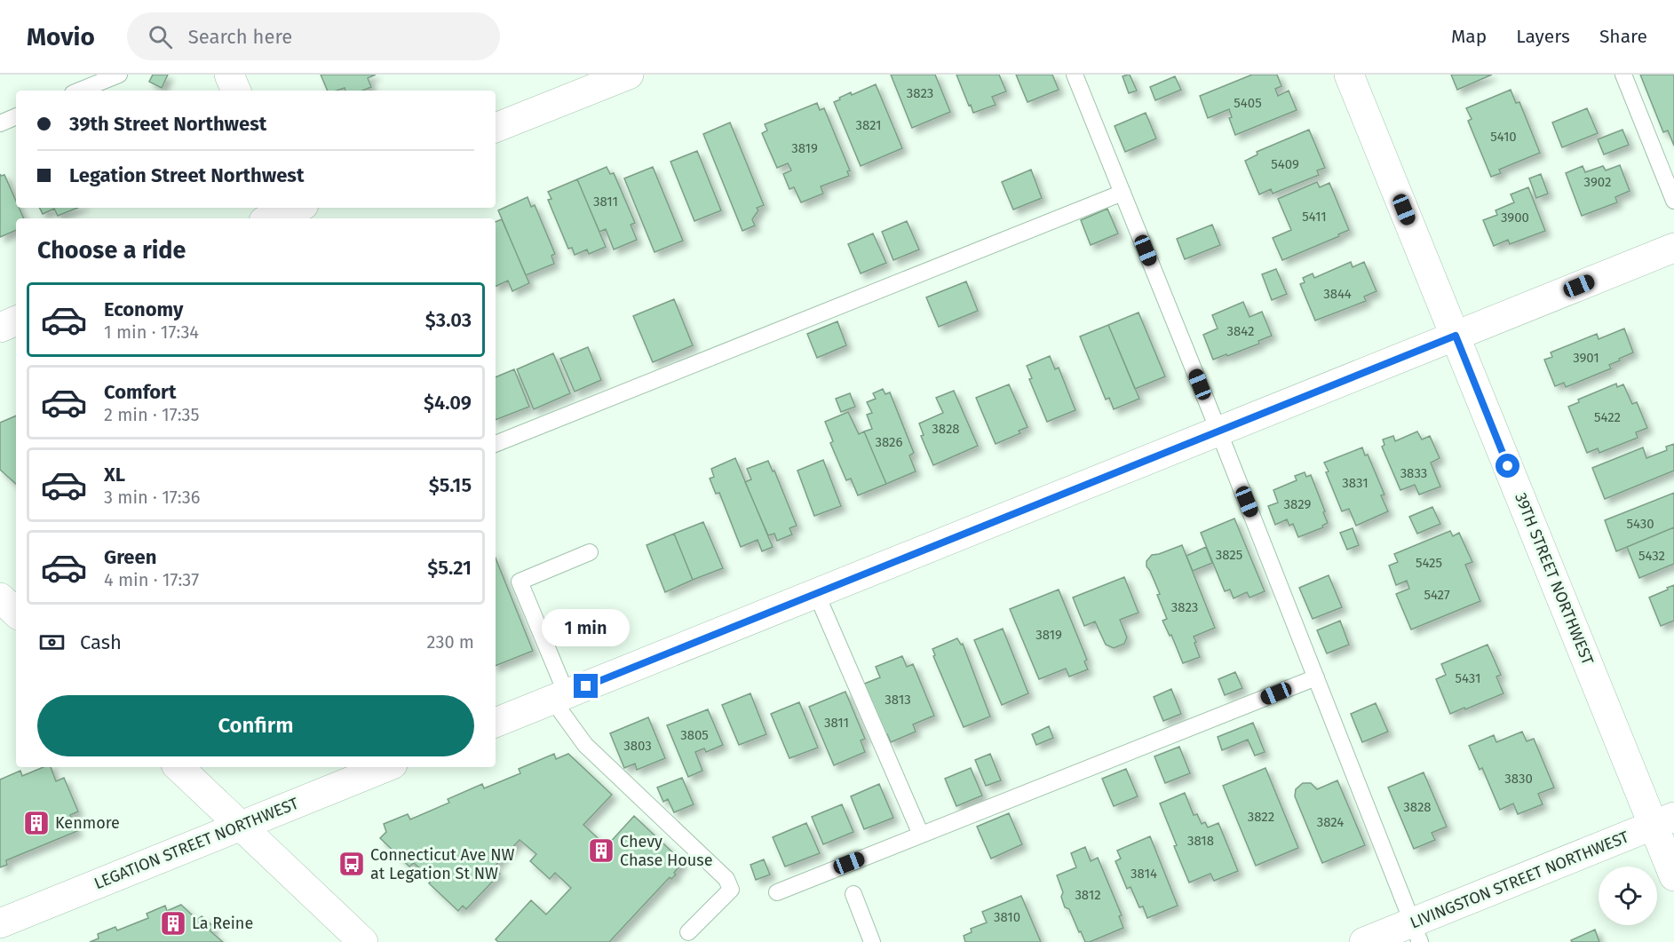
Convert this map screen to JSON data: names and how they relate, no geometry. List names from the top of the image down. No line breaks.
{"streets":{"street":["39TH STREET NORTHWEST","LEGATION STREET NORTHWEST","LIVINGSTON STREET NORTHWEST"]},"crossings":[["39TH STREET NORTHWEST","LIVINGSTON STREET NORTHWEST"]],"places":{"building":["Kenmore","Chevy Chase House","La Reine"],"bus stop":["Connecticut Ave NW at Legation St NW"]},"house_numbers":["3823","5405","3821","5410","3819","5409","3902","3811","5411","3900","3844","3842","3901","5422","3828","3826","3833","3831","3829","5430","3825","5432","5425","5427","3823","3819","5431","3813","3811","3805","3803","3830","3828","3822","3824","3818","3814","3812","3810"],"page":{"header":"Movio","search":"Search here","nav":["Map","Layers","Share"],"banner":["39th Street Northwest","Legation Street Northwest"],"heading":"Choose a ride","list":[{"name":"Economy","note":"1 min · 17:34","value":"$3.03"},{"name":"Comfort","note":"2 min · 17:35","value":"$4.09"},{"name":"XL","note":"3 min · 17:36","value":"$5.15"},{"name":"Green","note":"4 min · 17:37","value":"$5.21"}],"bubble":"1 min","pay":["Cash","230 m"],"buttons":"Confirm"}}
